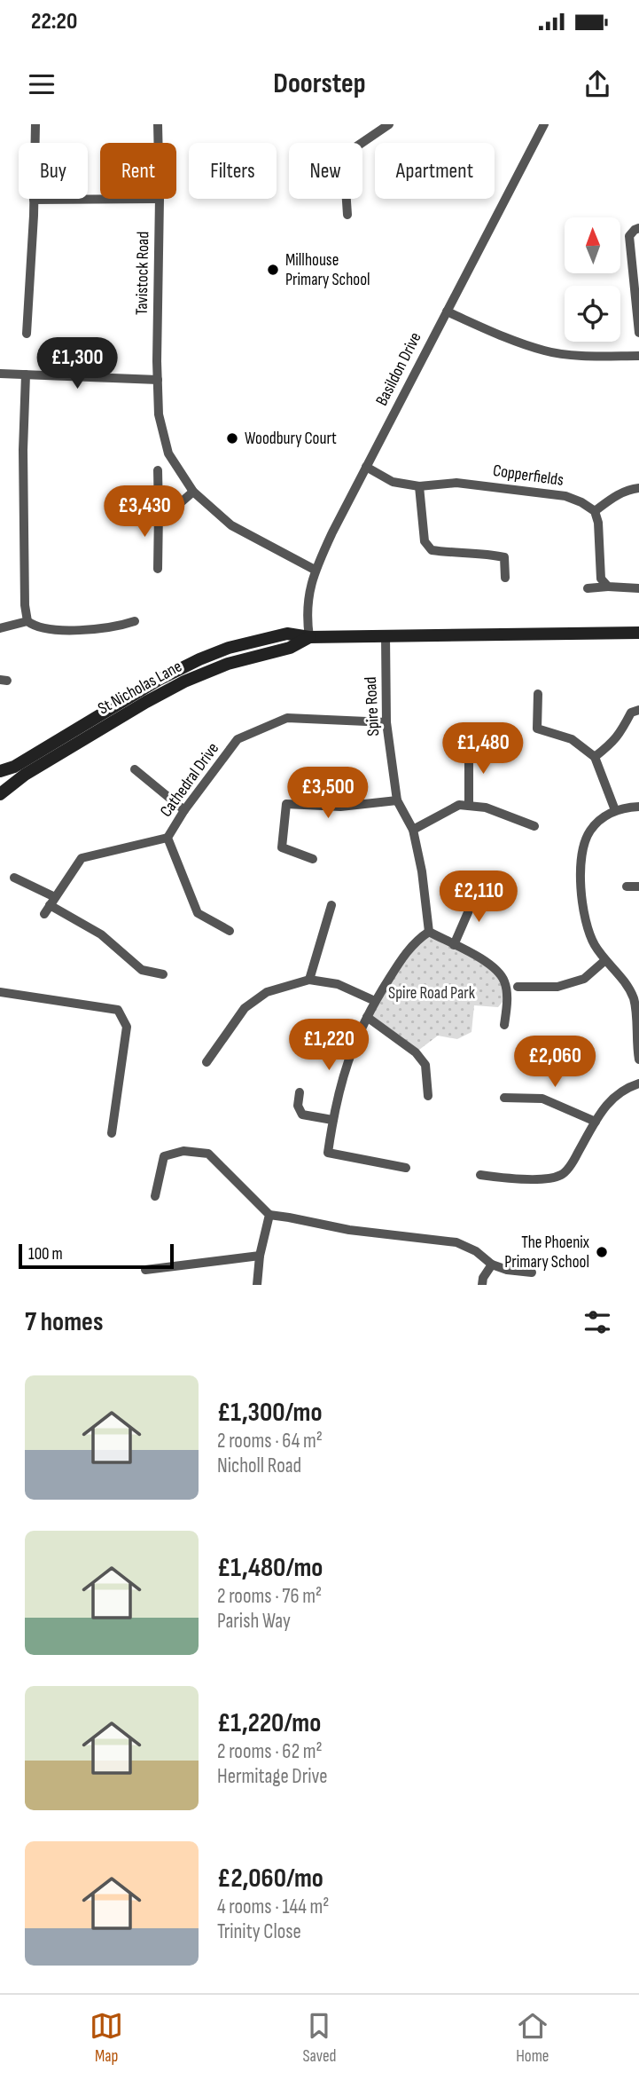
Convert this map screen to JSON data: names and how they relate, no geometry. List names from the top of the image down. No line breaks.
{"streets":{"main road":["St Nicholas Lane"],"street":["Tavistock Road","Basildon Drive","Copperfields","Spire Road","Cathedral Drive"]},"crossings":[["Tavistock Road","Basildon Drive"],["Basildon Drive","Copperfields"],["Basildon Drive","St Nicholas Lane"],["St Nicholas Lane","Spire Road"],["Spire Road","Cathedral Drive"]],"parks":["Spire Road Park"],"places":["Millhouse Primary School","Woodbury Court","The Phoenix Primary School"],"scale_bar":"100 m","north":"top","page":{"status":"22:20","header":"Doorstep","chip":["Buy","Rent","Filters","New","Apartment"],"price":["£1,300","£3,430","£1,480","£3,500","£2,110","£1,220","£2,060"],"scale":"100 m","heading":"7 homes","list":[{"name":"£1,300/mo","note":"2 rooms · 64 m² · Nicholl Road"},{"name":"£1,480/mo","note":"2 rooms · 76 m² · Parish Way"},{"name":"£1,220/mo","note":"2 rooms · 62 m² · Hermitage Drive"},{"name":"£2,060/mo","note":"4 rooms · 144 m² · Trinity Close"}],"tabs":["Map","Saved","Home"]}}
